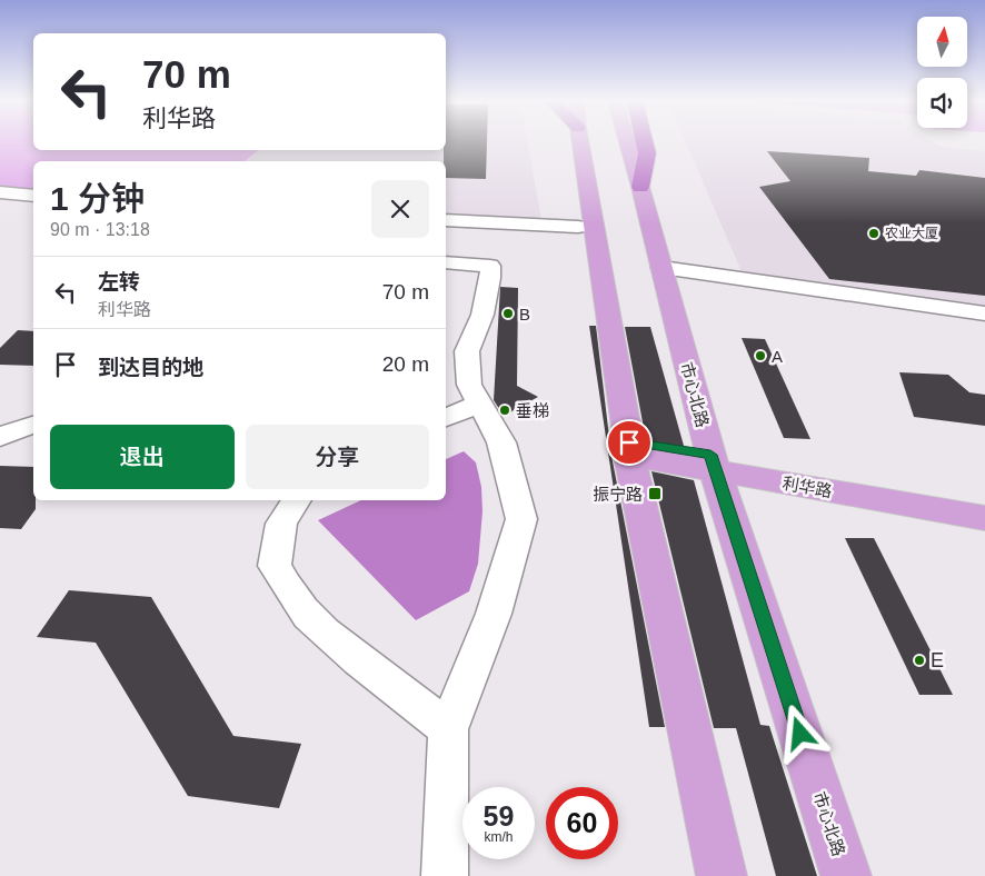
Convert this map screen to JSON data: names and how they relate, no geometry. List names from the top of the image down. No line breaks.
{"streets":{"main road":["市心北路","利华路"]},"crossings":[["市心北路","利华路"]],"places":{"other":["农业大厦","B","A","垂梯","E"],"transit":["振宁路"]},"north":"top","page":{"turn":["70 m","利华路"],"heading":["1 分钟","90 m · 13:18"],"list":[{"name":"左转","note":"利华路","value":"70 m"},{"name":"到达目的地","value":"20 m"}],"buttons":["退出","分享"],"speed":"59 km/h","limit":"60"}}
